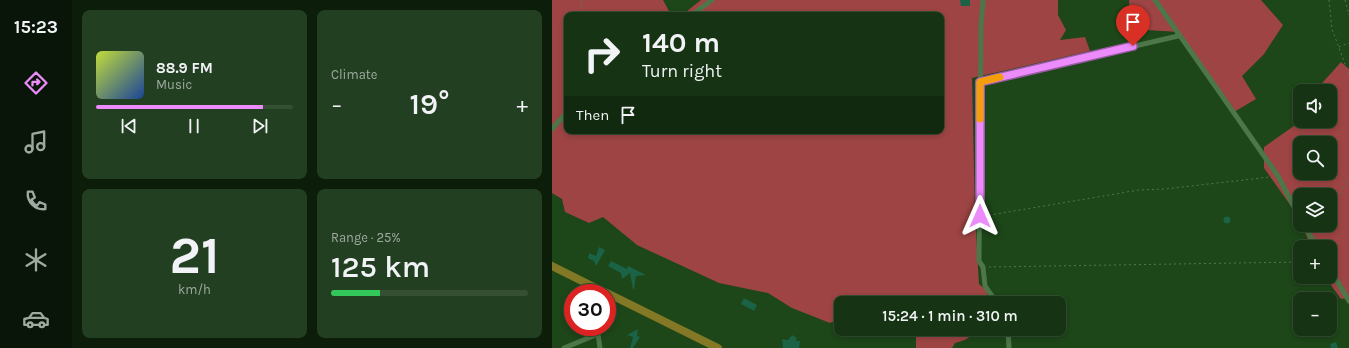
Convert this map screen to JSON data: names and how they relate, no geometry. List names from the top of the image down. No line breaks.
{"page":{"tabs":"15:23","tile":["Climate",["21","km/h"],["Range · 25%","125 km"]],"turn":["140 m","Turn right"],"song":["88.9 FM","Music"],"map_buttons":["+","−"],"heat":["−","19°","+"],"then":"Then","limit":"30","trip":"15:24 · 1 min · 310 m"}}
